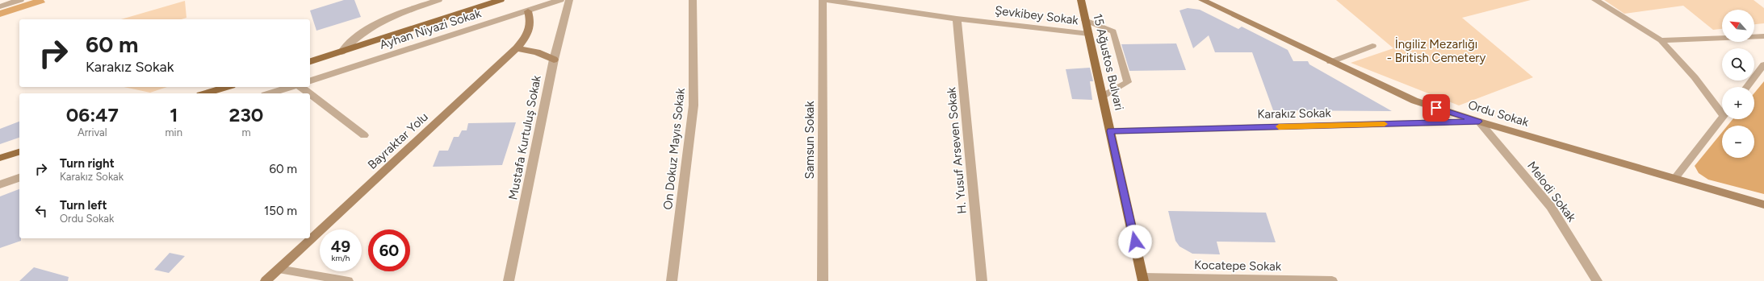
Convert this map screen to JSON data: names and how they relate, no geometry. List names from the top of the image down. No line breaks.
{"streets":{"main road":["15 Ağustos Bulvari"],"street":["Şevkibey Sokak","Ayhan Niyazi Sokak","Karakız Sokak","Ordu Sokak","Mustafa Kurtuluş Sokak","Samsun Sokak","Bayraktar Yolu","On Dokuz Mayıs Sokak","H. Yusuf Arseven Sokak","Melodi Sokak","Kocatepe Sokak"]},"crossings":[["Şevkibey Sokak","15 Ağustos Bulvari"],["Şevkibey Sokak","H. Yusuf Arseven Sokak"],["Ayhan Niyazi Sokak","Bayraktar Yolu"],["15 Ağustos Bulvari","Karakız Sokak"],["15 Ağustos Bulvari","Kocatepe Sokak"],["Karakız Sokak","Ordu Sokak"],["Karakız Sokak","Melodi Sokak"],["Ordu Sokak","Melodi Sokak"]],"parks":["İngiliz Mezarlığı - British Cemetery"],"north":"top left","page":{"map_buttons":["+","−"],"turn":["60 m","Karakız Sokak"],"eta":["06:47","Arrival","1","min","230","m"],"list":[{"name":"Turn right","note":"Karakız Sokak","value":"60 m"},{"name":"Turn left","note":"Ordu Sokak","value":"150 m"}],"speed":"49 km/h","limit":"60"}}
